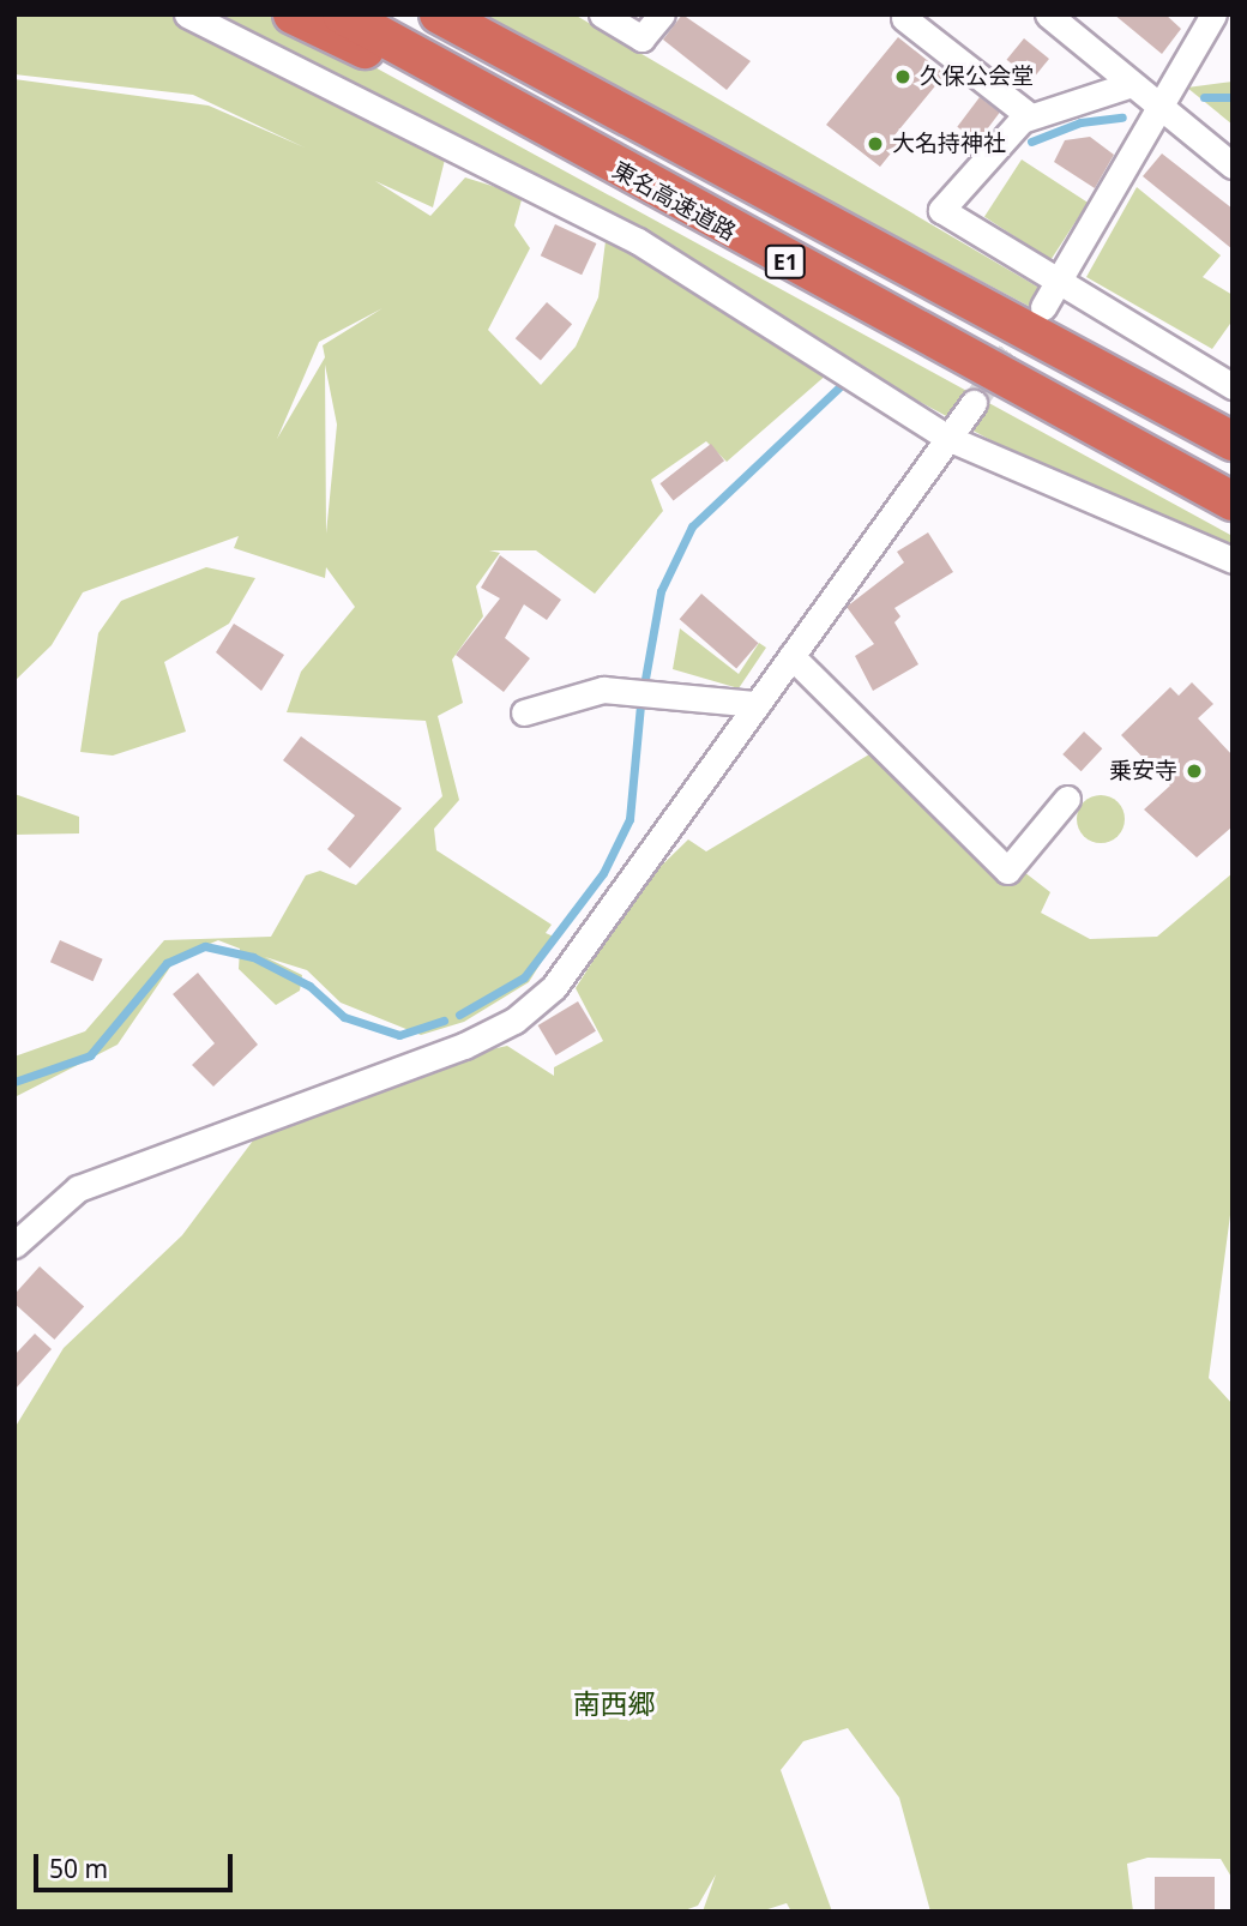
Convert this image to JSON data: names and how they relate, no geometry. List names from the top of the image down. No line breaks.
{"streets":{"highway":["東名高速道路","E1"]},"districts":["南西郷"],"places":["久保公会堂","大名持神社","乗安寺"],"scale_bar":"50 m"}
